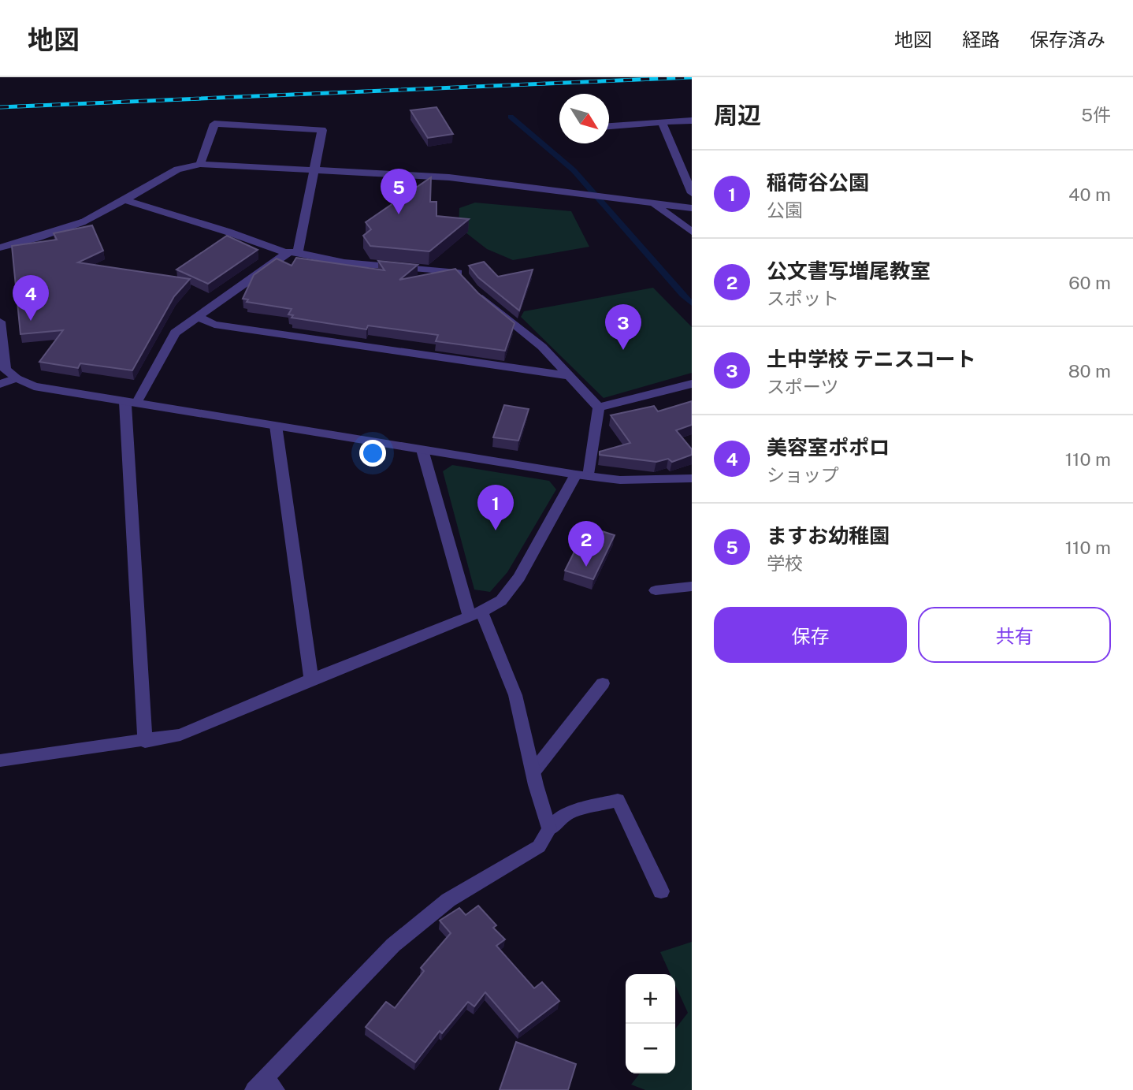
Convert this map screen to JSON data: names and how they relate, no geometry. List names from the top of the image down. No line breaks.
{"north":"bottom right","page":{"header":"地図","nav":["地図","経路","保存済み"],"heading":["周辺","5件"],"list":[{"mark":"1","name":"稲荷谷公園","note":"公園","value":"40 m"},{"mark":"2","name":"公文書写増尾教室","note":"スポット","value":"60 m"},{"mark":"3","name":"土中学校 テニスコート","note":"スポーツ","value":"80 m"},{"mark":"4","name":"美容室ポポロ","note":"ショップ","value":"110 m"},{"mark":"5","name":"ますお幼稚園","note":"学校","value":"110 m"}],"pins":["5","4","3","1","2"],"buttons":["保存","共有"],"map_buttons":["+","−"]}}
